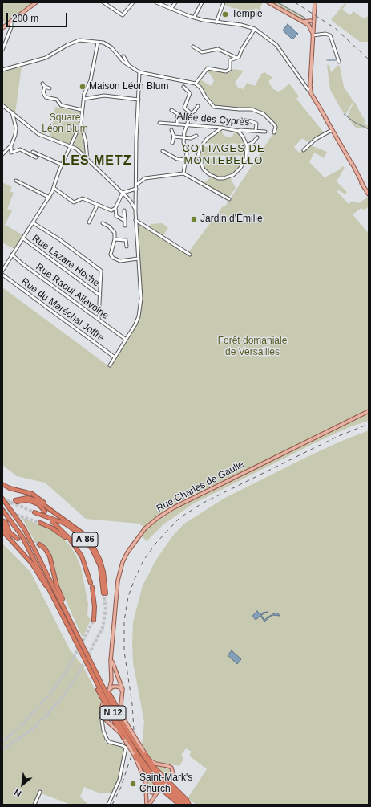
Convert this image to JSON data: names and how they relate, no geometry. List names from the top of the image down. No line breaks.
{"streets":{"highway":["A 86","N 12"],"main road":["Rue Charles de Gaulle"],"street":["Allée des Cyprès","Rue Lazare Hoche","Rue Raoul Allavoine","Rue du Maréchal Joffre"]},"districts":["COTTAGES DE MONTEBELLO","LES METZ"],"parks":["Square Léon Blum","Forêt domaniale de Versailles"],"places":["Temple","Maison Léon Blum","Jardin d'Émilie","Saint-Mark's Church"],"scale_bar":"200 m","north":"bottom left"}
